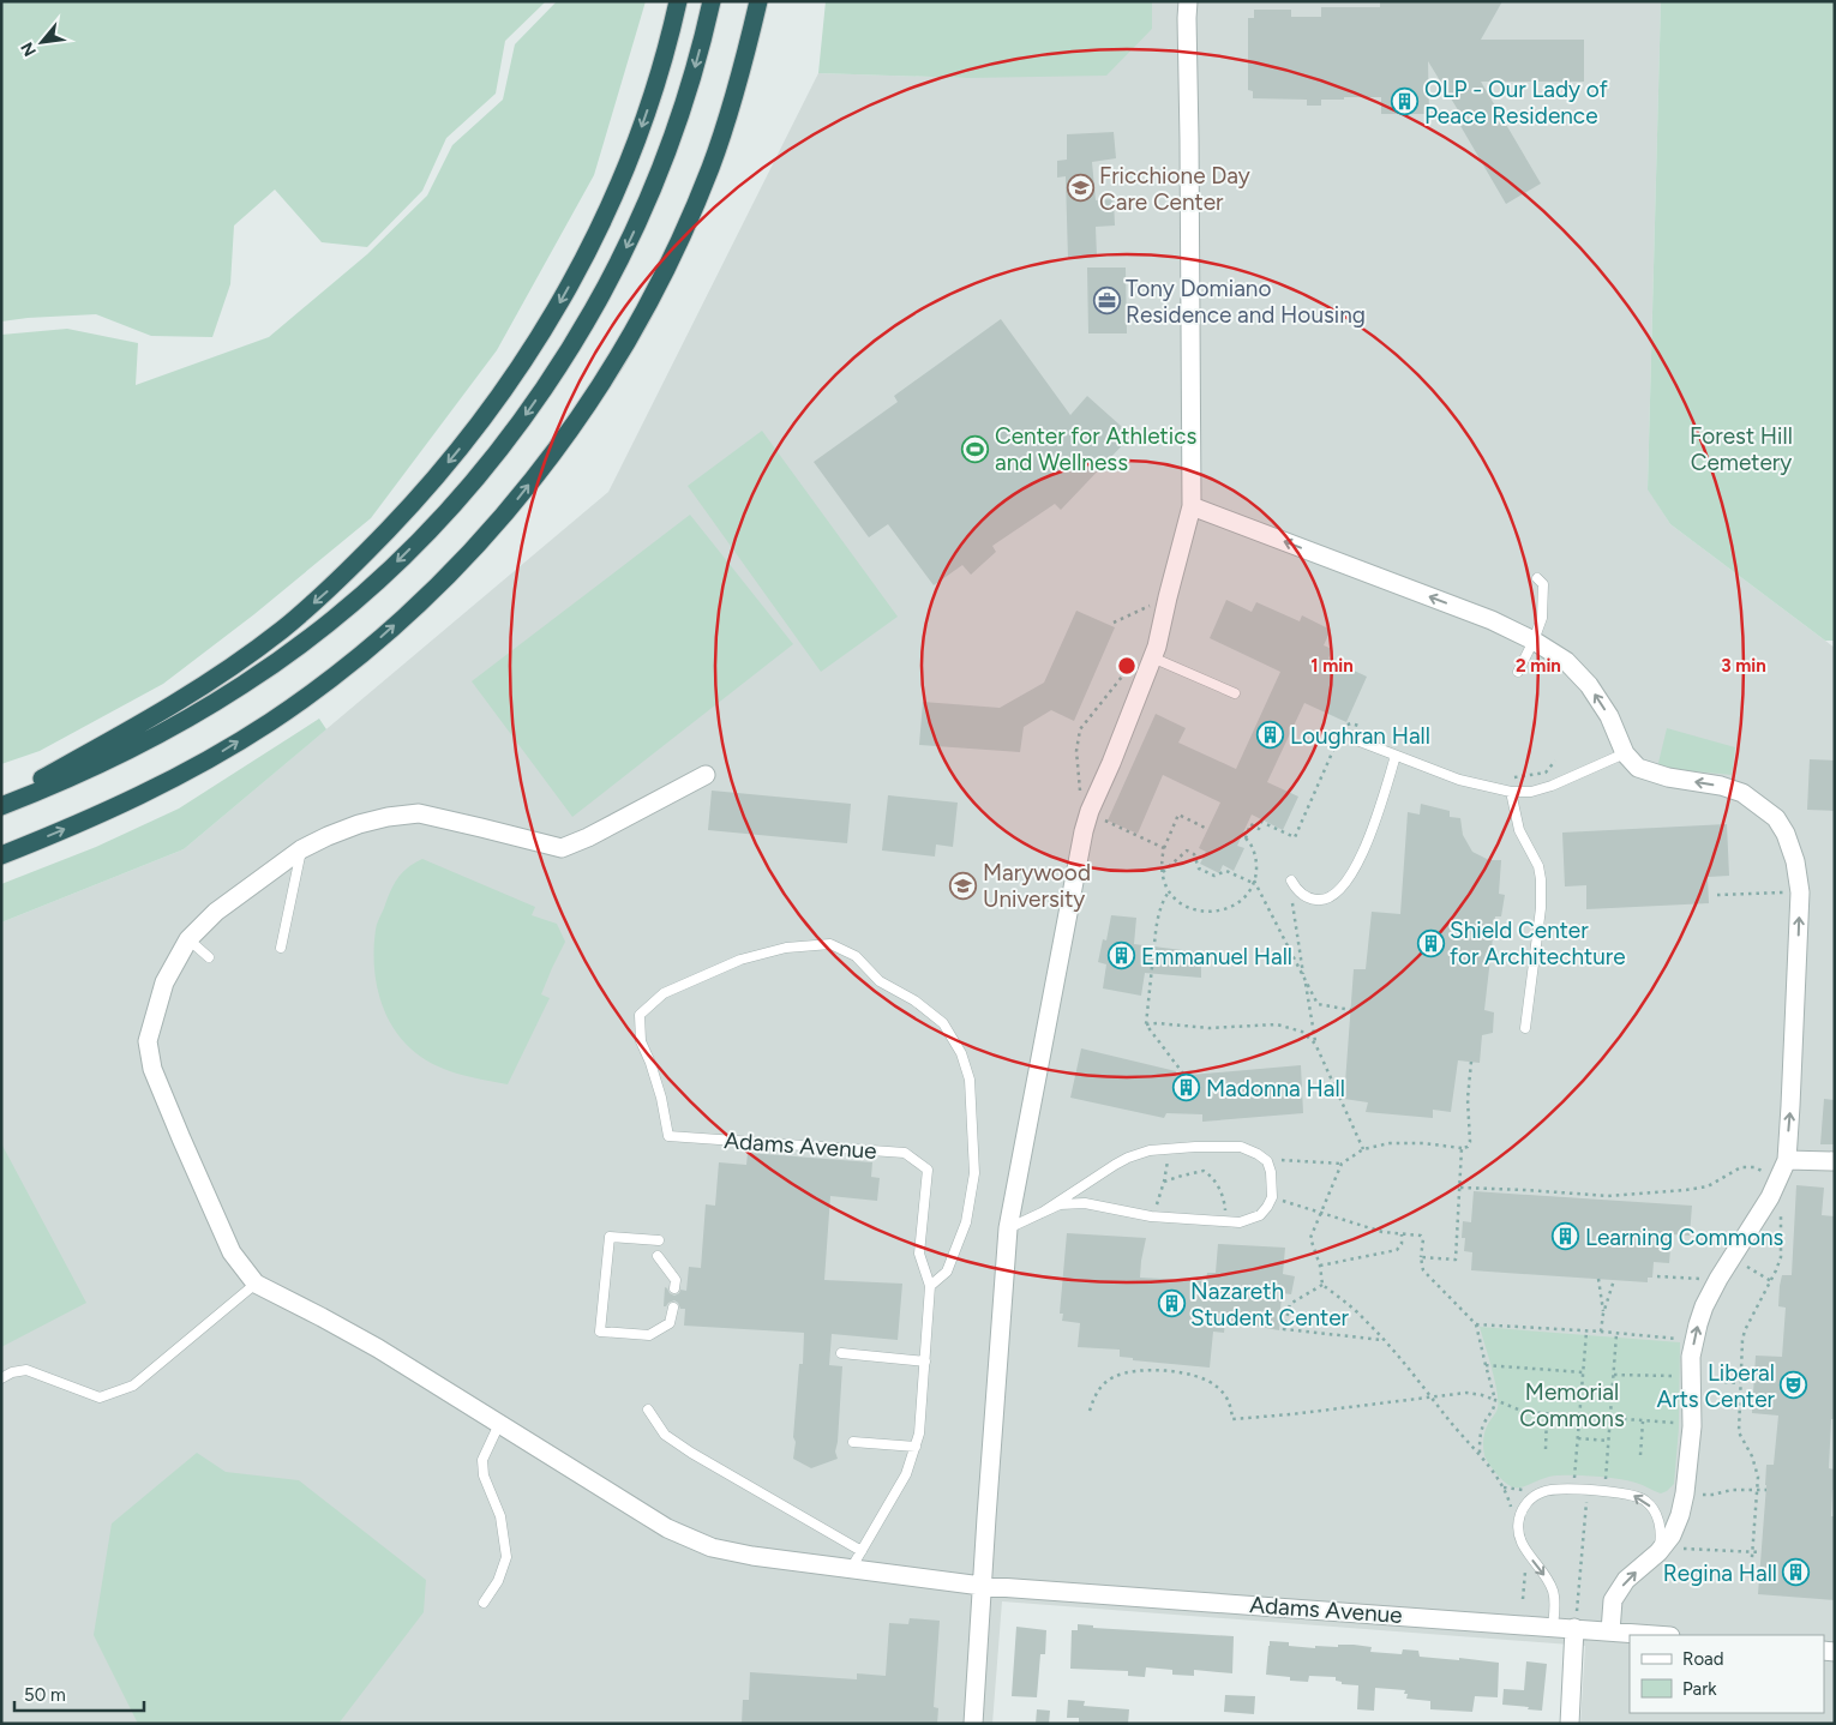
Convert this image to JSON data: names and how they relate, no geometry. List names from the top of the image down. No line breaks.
{"streets":{"street":["Adams Avenue"]},"parks":["Forest Hill Cemetery","Memorial Commons"],"places":{"building":["OLP - Our Lady of Peace Residence","Loughran Hall","Shield Center for Architechture","Emmanuel Hall","Madonna Hall","Learning Commons","Nazareth Student Center","Regina Hall"],"school or university":["Fricchione Day Care Center","Marywood University"],"office":["Tony Domiano Residence and Housing"],"sports":["Center for Athletics and Wellness"],"theatre":["Liberal Arts Center"]},"legend":["Road","Park"],"scale_bar":"50 m","north":"bottom left","rings":["1 min","2 min","3 min"]}
